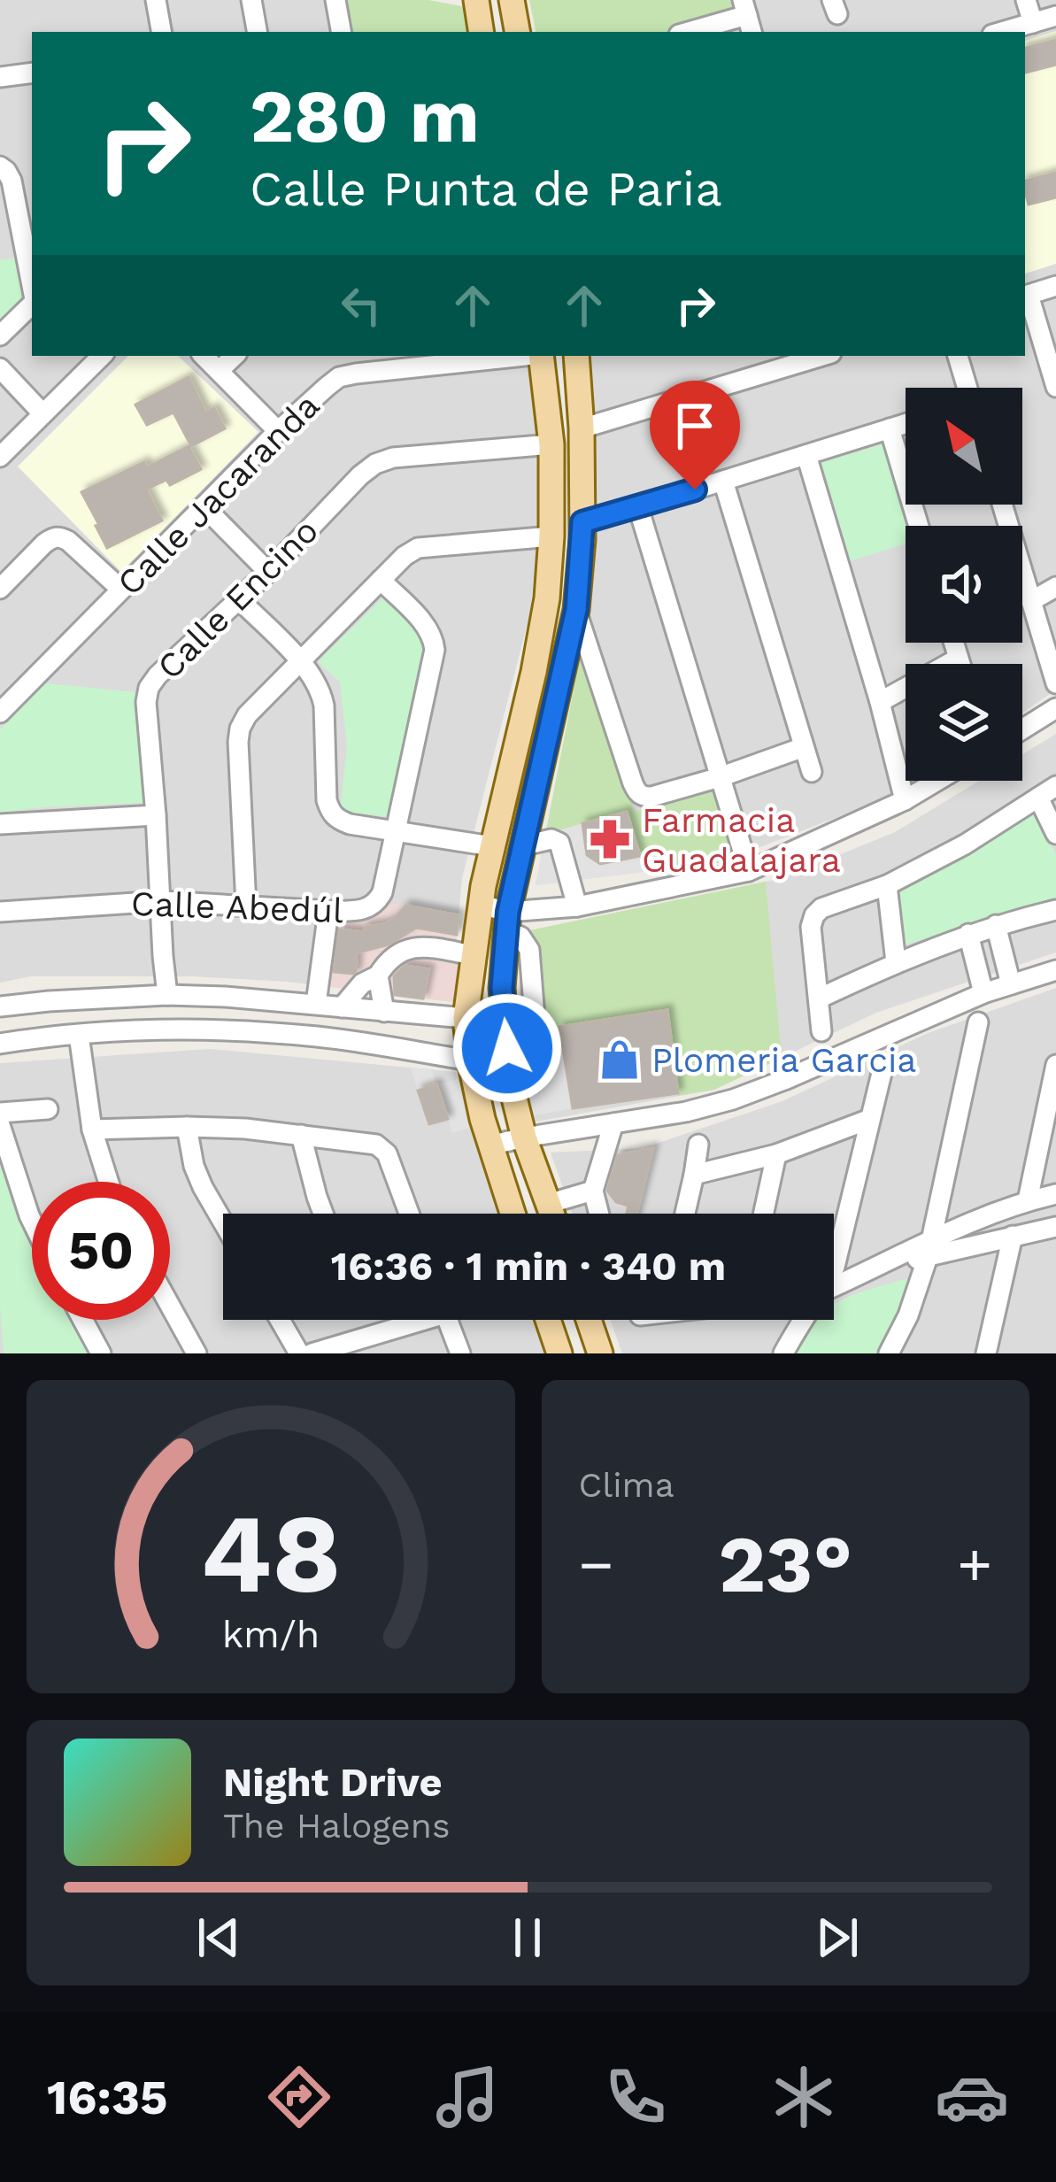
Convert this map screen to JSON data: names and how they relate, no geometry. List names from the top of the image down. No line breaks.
{"streets":{"street":["Calle Jacaranda","Calle Encino","Calle Abedúl"]},"crossings":[["Calle Encino","Calle Abedúl"]],"places":{"pharmacy":["Farmacia Guadalajara"],"shop":["Plomeria Garcia"]},"north":"top left","page":{"turn":["280 m","Calle Punta de Paria"],"limit":"50","trip":"16:36 · 1 min · 340 m","tile":"Clima","heat":["−","23°","+"],"song":["Night Drive","The Halogens"],"tabs":"16:35","gauge":["48","km/h"]}}
